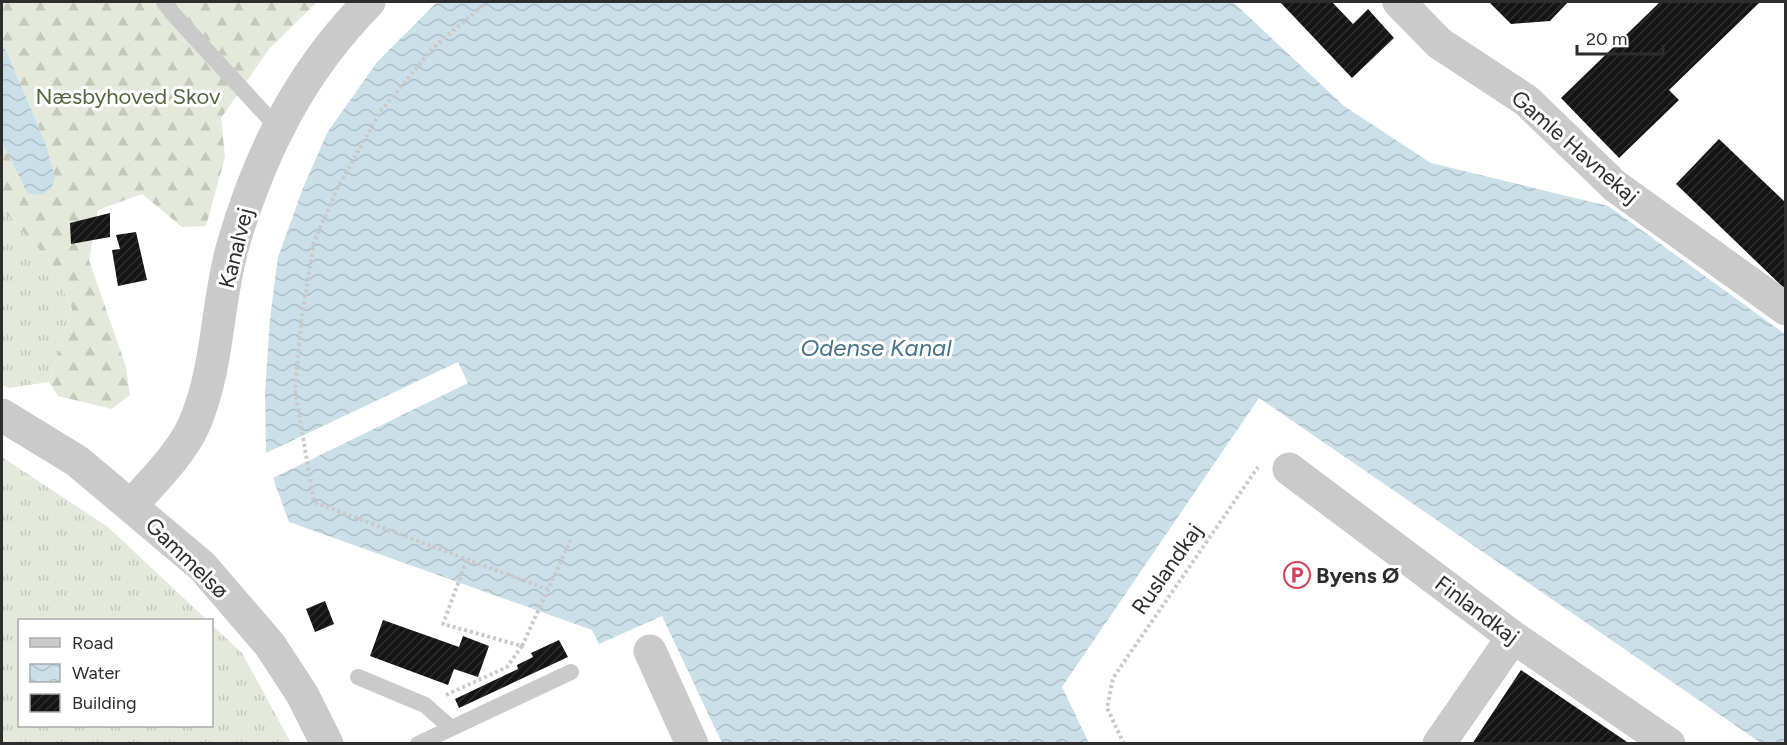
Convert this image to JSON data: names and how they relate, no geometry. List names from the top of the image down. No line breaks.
{"streets":{"street":["Gamle Havnekaj","Kanalvej","Gammelsø","Finlandkaj"],"path":["Ruslandkaj"]},"crossings":[["Kanalvej","Gammelsø"],["Ruslandkaj","Finlandkaj"]],"water":["Odense Kanal"],"parks":["Næsbyhoved Skov"],"places":{"parking":["Byens Ø"]},"legend":["Road","Water","Building"],"scale_bar":"20 m"}
